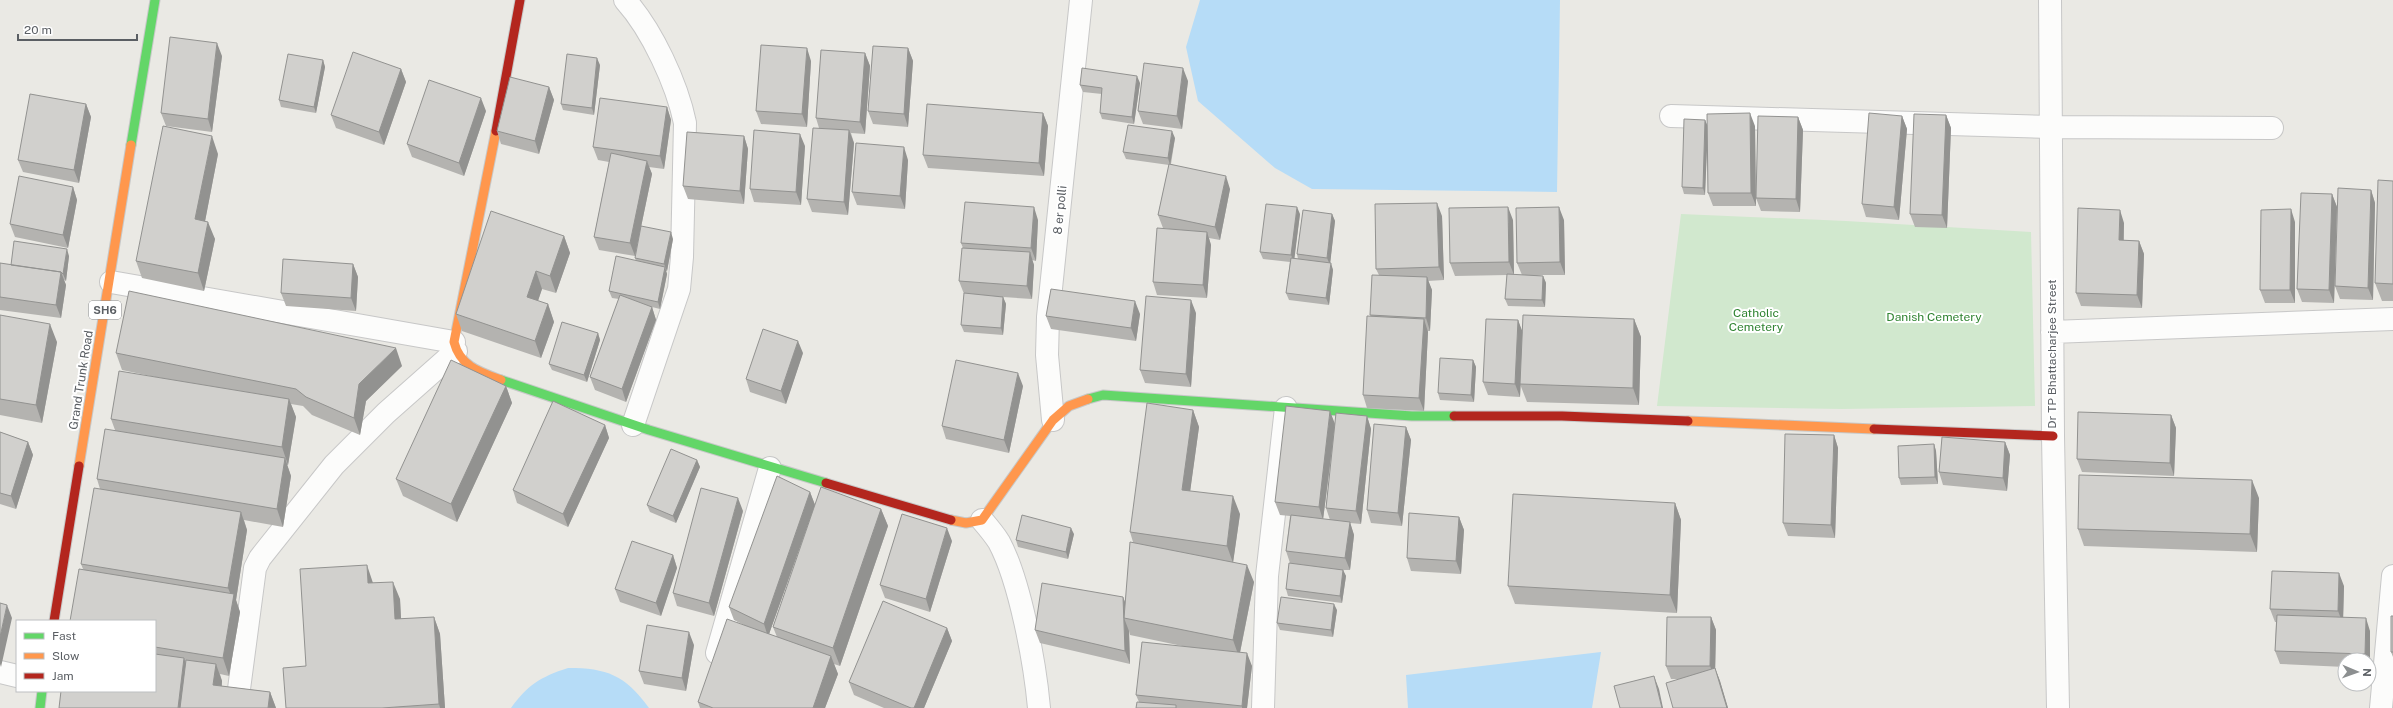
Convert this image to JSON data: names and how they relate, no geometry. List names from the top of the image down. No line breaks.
{"streets":{"street":["8 er polli","SH6","Dr TP Bhattacharjee Street","Grand Trunk Road"]},"parks":["Catholic Cemetery","Danish Cemetery"],"legend":["Fast","Slow","Jam"],"scale_bar":"20 m","north":"right"}
